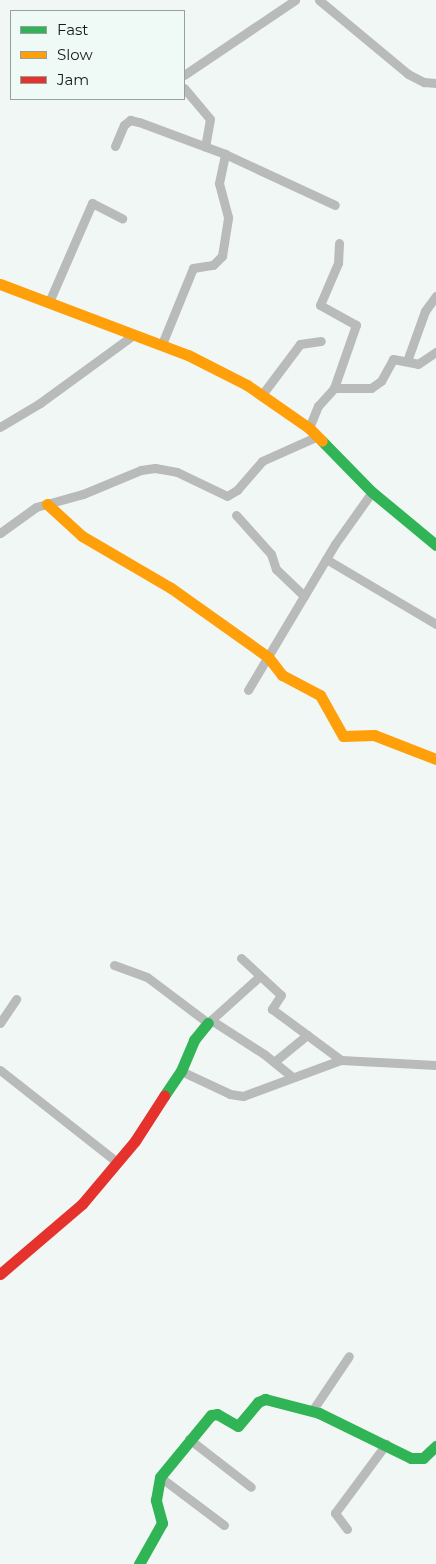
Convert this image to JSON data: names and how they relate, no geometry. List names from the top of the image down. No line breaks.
{"legend":["Fast","Slow","Jam"]}
